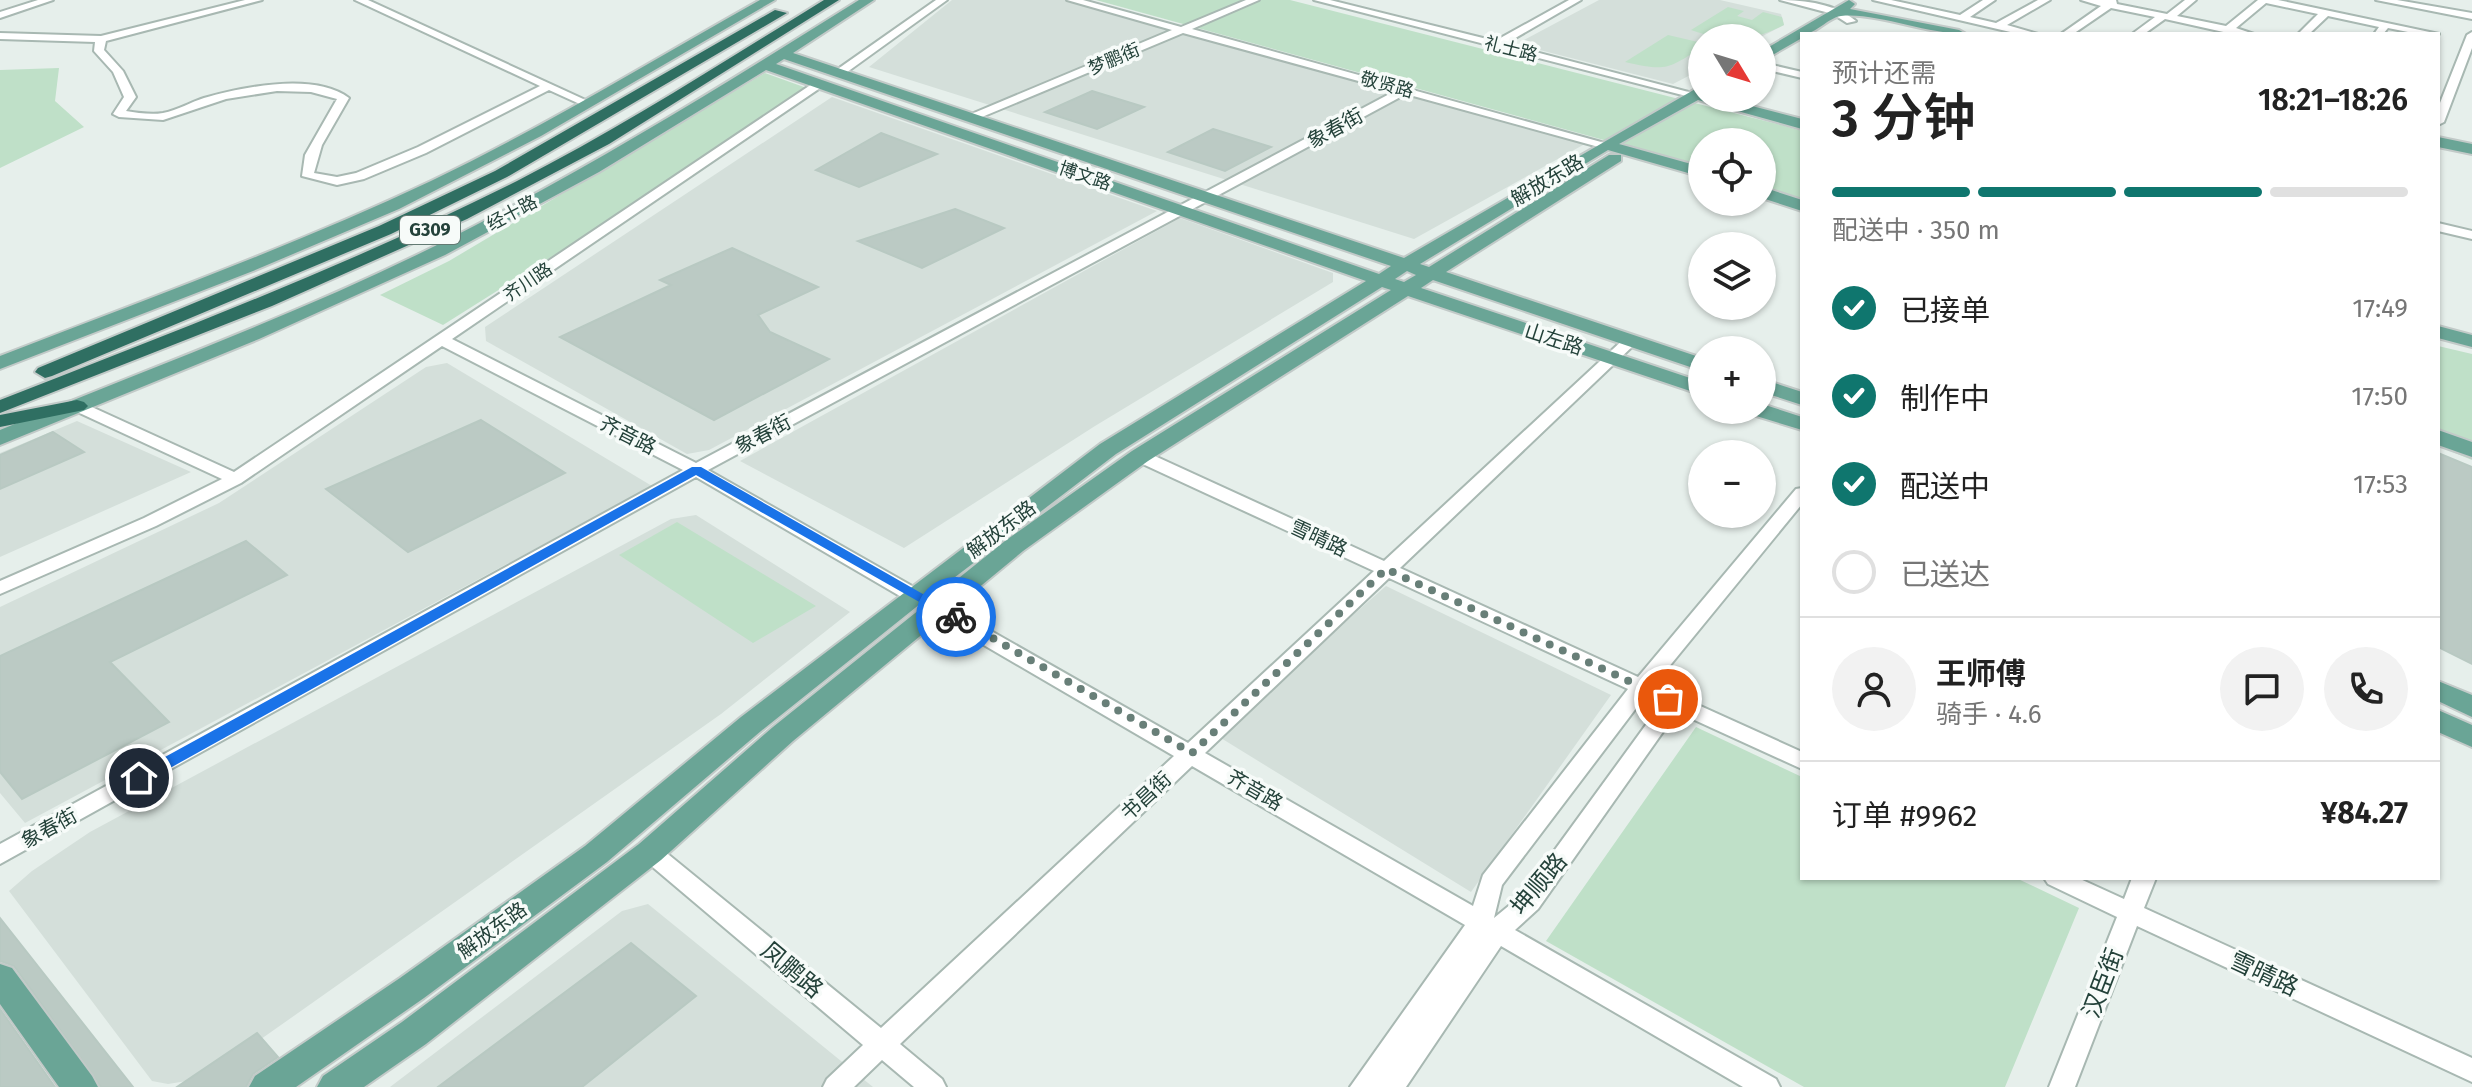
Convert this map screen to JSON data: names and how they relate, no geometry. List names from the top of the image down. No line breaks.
{"streets":{"highway":["经十路","G309"],"main road":["礼士路","敬贤路","博文路","解放东路","山左路"],"street":["梦鹏街","象春街","齐川路","齐音路","雪晴路","书昌街","坤顺路","凤鹏路","汉臣街"]},"crossings":[["梦鹏街","敬贤路"],["梦鹏街","博文路"],["敬贤路","象春街"],["敬贤路","解放东路"],["象春街","博文路"],["象春街","齐音路"],["博文路","解放东路"],["博文路","经十路"],["博文路","齐川路"],["博文路","山左路"],["解放东路","山左路"],["解放东路","齐音路"],["解放东路","雪晴路"],["解放东路","凤鹏路"],["齐川路","齐音路"],["山左路","书昌街"],["齐音路","书昌街"],["齐音路","坤顺路"],["雪晴路","书昌街"],["雪晴路","坤顺路"],["雪晴路","汉臣街"],["书昌街","凤鹏路"]],"north":"bottom right","page":{"map_buttons":["+","−"],"heading":["3 分钟","预计还需","18:21–18:26"],"panel":["王师傅","骑手 · 4.6","订单 #9962","¥84.27"],"bar":"配送中 · 350 m","list":[["已接单","17:49"],["制作中","17:50"],["配送中","17:53"],"已送达"]}}
